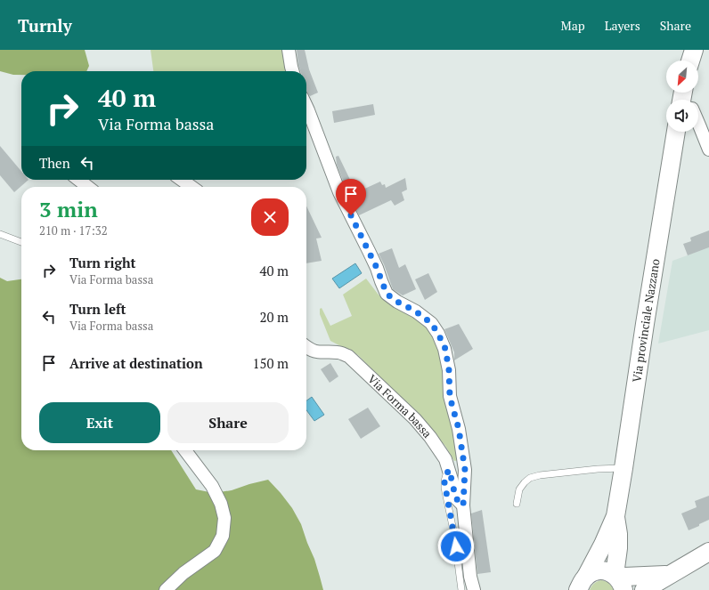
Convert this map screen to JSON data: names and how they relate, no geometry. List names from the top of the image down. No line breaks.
{"streets":{"main road":["Via provinciale Nazzano"],"street":["Via Forma bassa"]},"north":"bottom left","page":{"header":"Turnly","nav":["Map","Layers","Share"],"turn":["40 m","Via Forma bassa"],"then":"Then","heading":["3 min","210 m · 17:32"],"list":[{"name":"Turn right","note":"Via Forma bassa","value":"40 m"},{"name":"Turn left","note":"Via Forma bassa","value":"20 m"},{"name":"Arrive at destination","value":"150 m"}],"buttons":["Exit","Share"]}}
